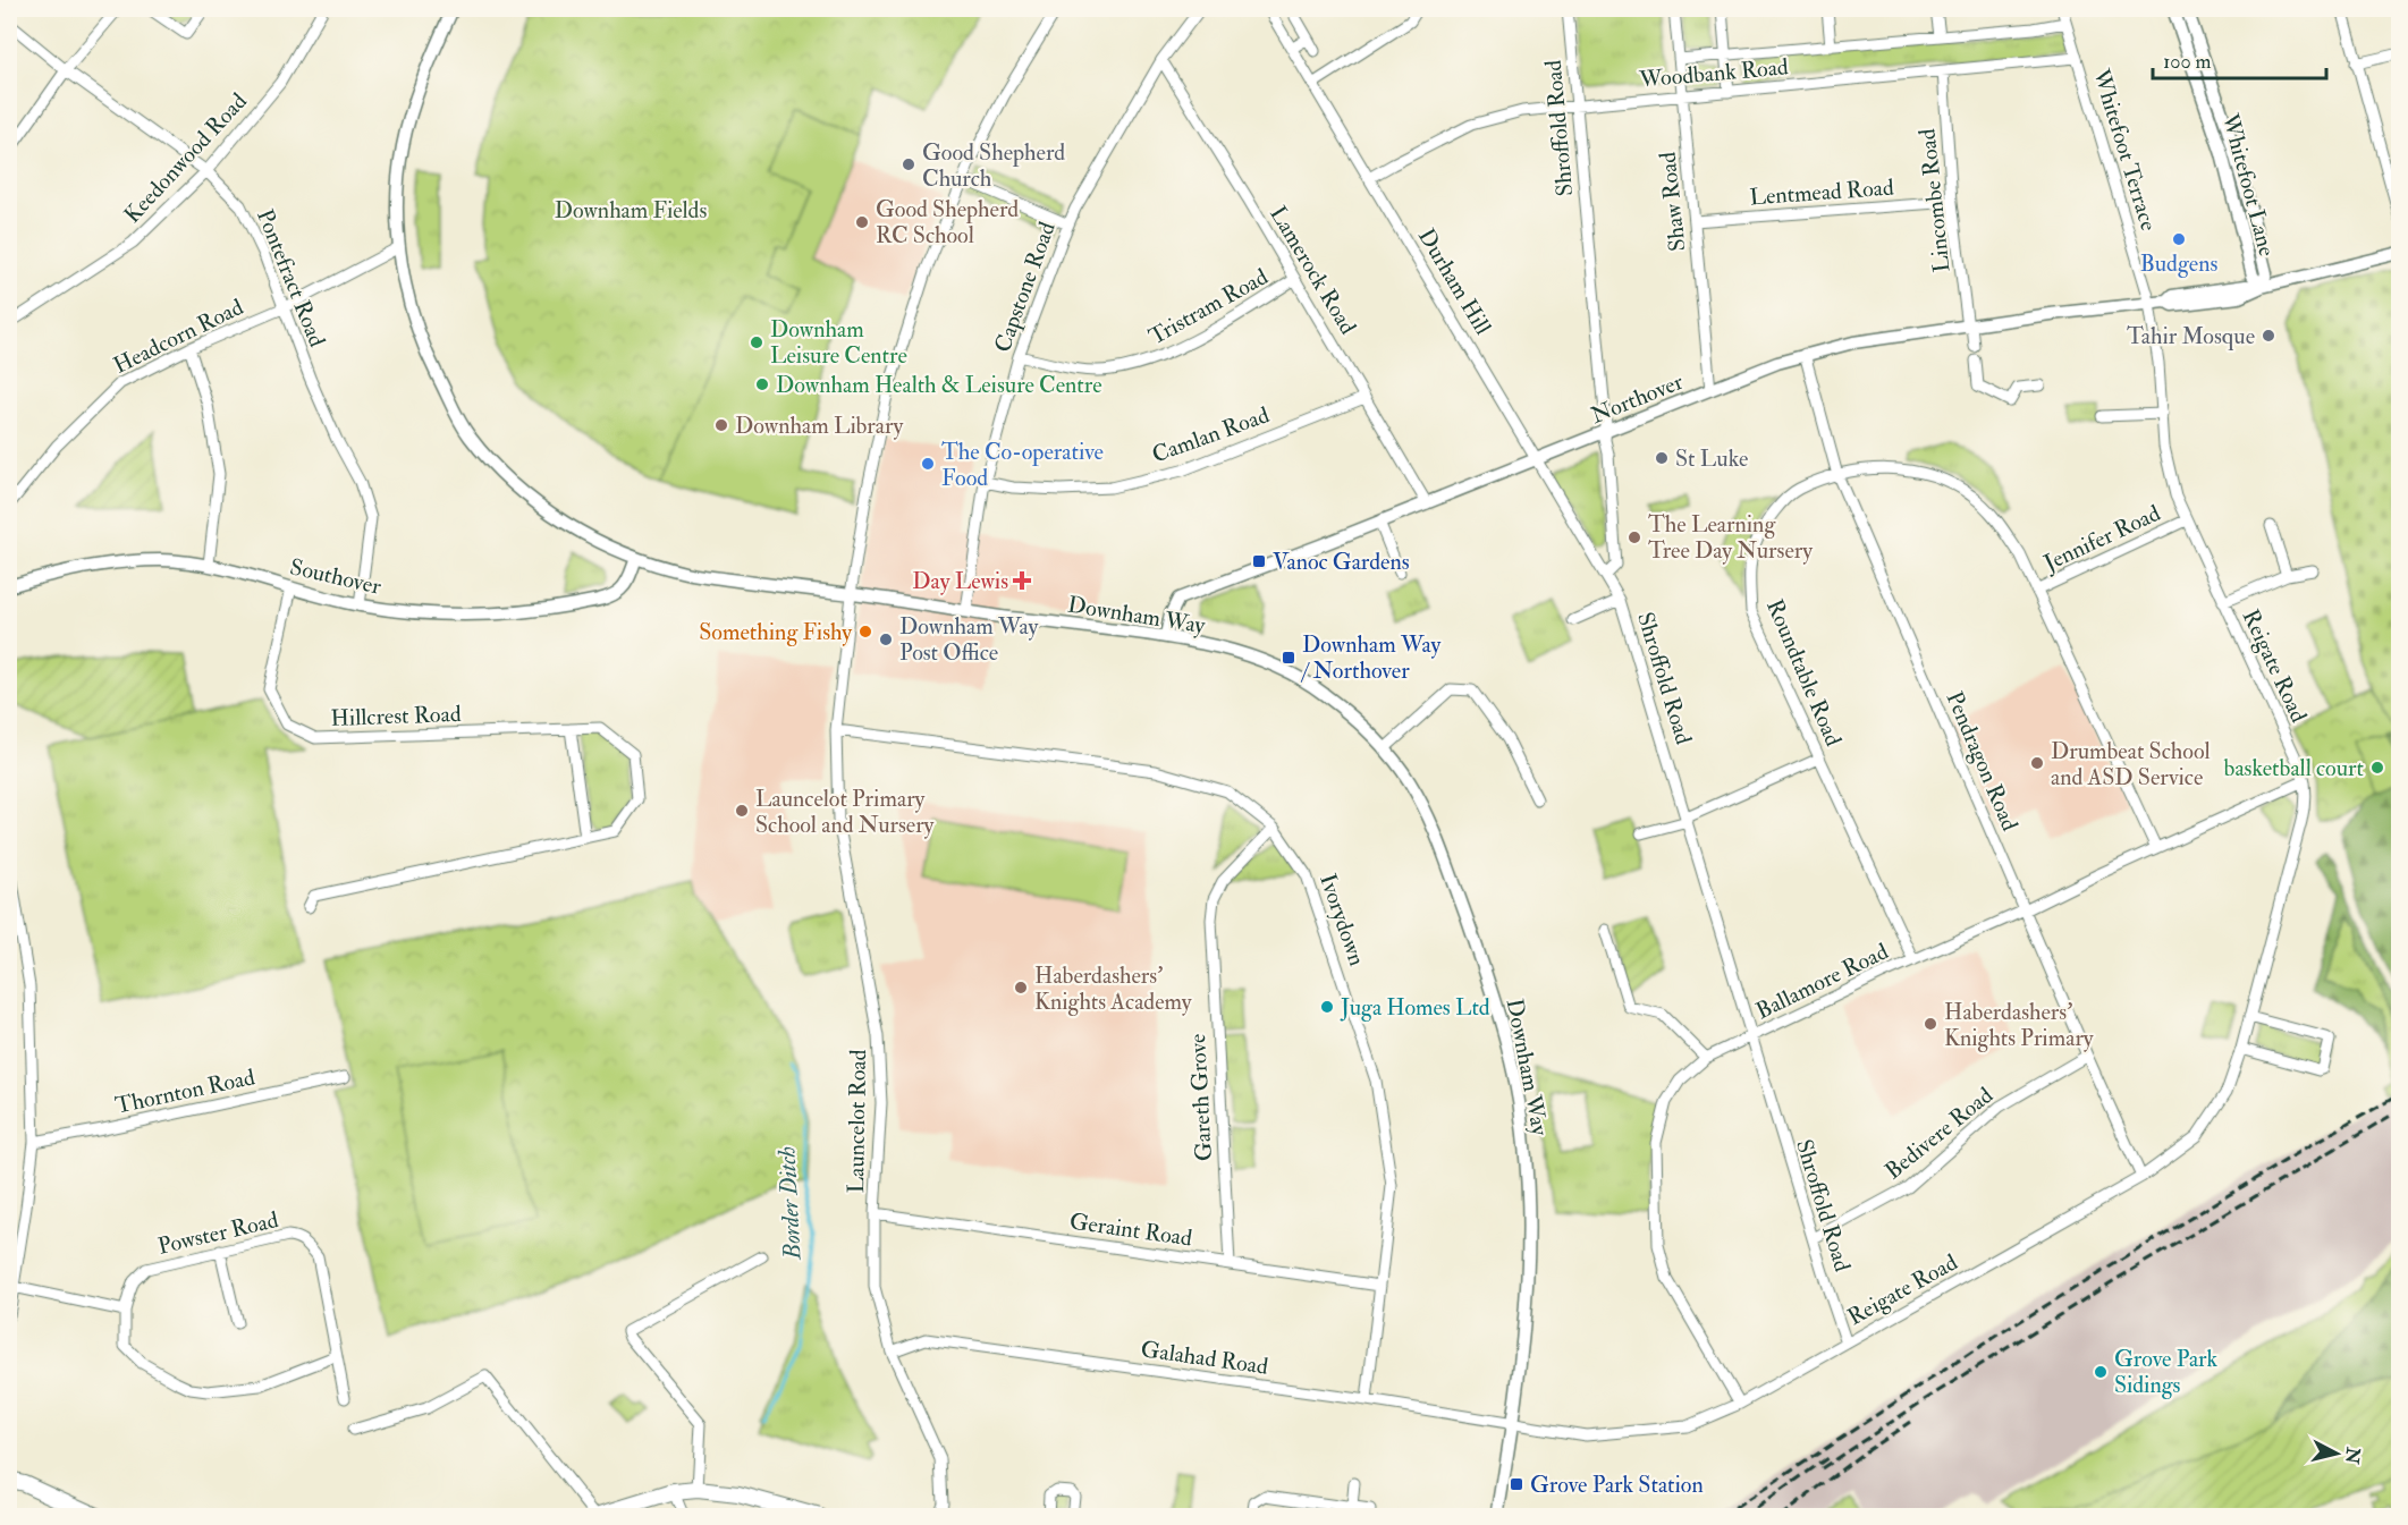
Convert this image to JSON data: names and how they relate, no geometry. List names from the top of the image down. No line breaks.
{"streets":{"street":["Woodbank Road","Shroffold Road","Whitefoot Terrace","Keedonwood Road","Whitefoot Lane","Lentmead Road","Lincombe Road","Shaw Road","Lamerock Road","Pontefract Road","Durham Hill","Capstone Road","Tristram Road","Headcorn Road","Northover","Camlan Road","Jennifer Road","Southover","Downham Way","Reigate Road","Roundtable Road","Hillcrest Road","Pendragon Road","Ivorydown","Ballamore Road","Thornton Road","Gareth Grove","Launcelot Road","Bedivere Road","Geraint Road","Powster Road","Galahad Road"]},"crossings":[["Woodbank Road","Shroffold Road"],["Woodbank Road","Whitefoot Terrace"],["Woodbank Road","Lincombe Road"],["Woodbank Road","Shaw Road"],["Woodbank Road","Durham Hill"],["Shroffold Road","Durham Hill"],["Shroffold Road","Northover"],["Shroffold Road","Reigate Road"],["Shroffold Road","Ballamore Road"],["Shroffold Road","Bedivere Road"],["Whitefoot Terrace","Northover"],["Whitefoot Terrace","Reigate Road"],["Keedonwood Road","Pontefract Road"],["Whitefoot Lane","Northover"],["Lentmead Road","Lincombe Road"],["Lentmead Road","Shaw Road"],["Lincombe Road","Northover"],["Shaw Road","Northover"],["Lamerock Road","Capstone Road"],["Lamerock Road","Tristram Road"],["Lamerock Road","Northover"],["Lamerock Road","Camlan Road"],["Pontefract Road","Headcorn Road"],["Pontefract Road","Southover"],["Durham Hill","Northover"],["Capstone Road","Tristram Road"],["Capstone Road","Camlan Road"],["Capstone Road","Downham Way"],["Headcorn Road","Downham Way"],["Northover","Downham Way"],["Northover","Reigate Road"],["Northover","Pendragon Road"],["Jennifer Road","Reigate Road"],["Jennifer Road","Roundtable Road"],["Southover","Downham Way"],["Southover","Hillcrest Road"],["Downham Way","Reigate Road"],["Downham Way","Launcelot Road"],["Downham Way","Galahad Road"],["Reigate Road","Pendragon Road"],["Reigate Road","Ballamore Road"],["Reigate Road","Galahad Road"],["Roundtable Road","Pendragon Road"],["Roundtable Road","Ballamore Road"],["Pendragon Road","Ballamore Road"],["Pendragon Road","Bedivere Road"],["Ivorydown","Gareth Grove"],["Ivorydown","Launcelot Road"],["Ivorydown","Geraint Road"],["Ivorydown","Galahad Road"],["Gareth Grove","Geraint Road"],["Launcelot Road","Geraint Road"],["Launcelot Road","Galahad Road"]],"water":["Border Ditch"],"parks":["Downham Fields"],"places":{"other":["Good Shepherd Church","Good Shepherd RC School","Budgens","Tahir Mosque","Downham Leisure Centre","Downham Health & Leisure Centre","Downham Library","St Luke","The Co-operative Food","The Learning Tree Day Nursery","Something Fishy","Downham Way Post Office","Drumbeat School and ASD Service","basketball court","Launcelot Primary School and Nursery","Haberdashers' Knights Academy","Juga Homes Ltd","Haberdashers' Knights Primary","Grove Park Sidings"],"transit":["Vanoc Gardens","Downham Way / Northover","Grove Park Station"],"health":["Day Lewis"]},"scale_bar":"100 m","north":"right"}
